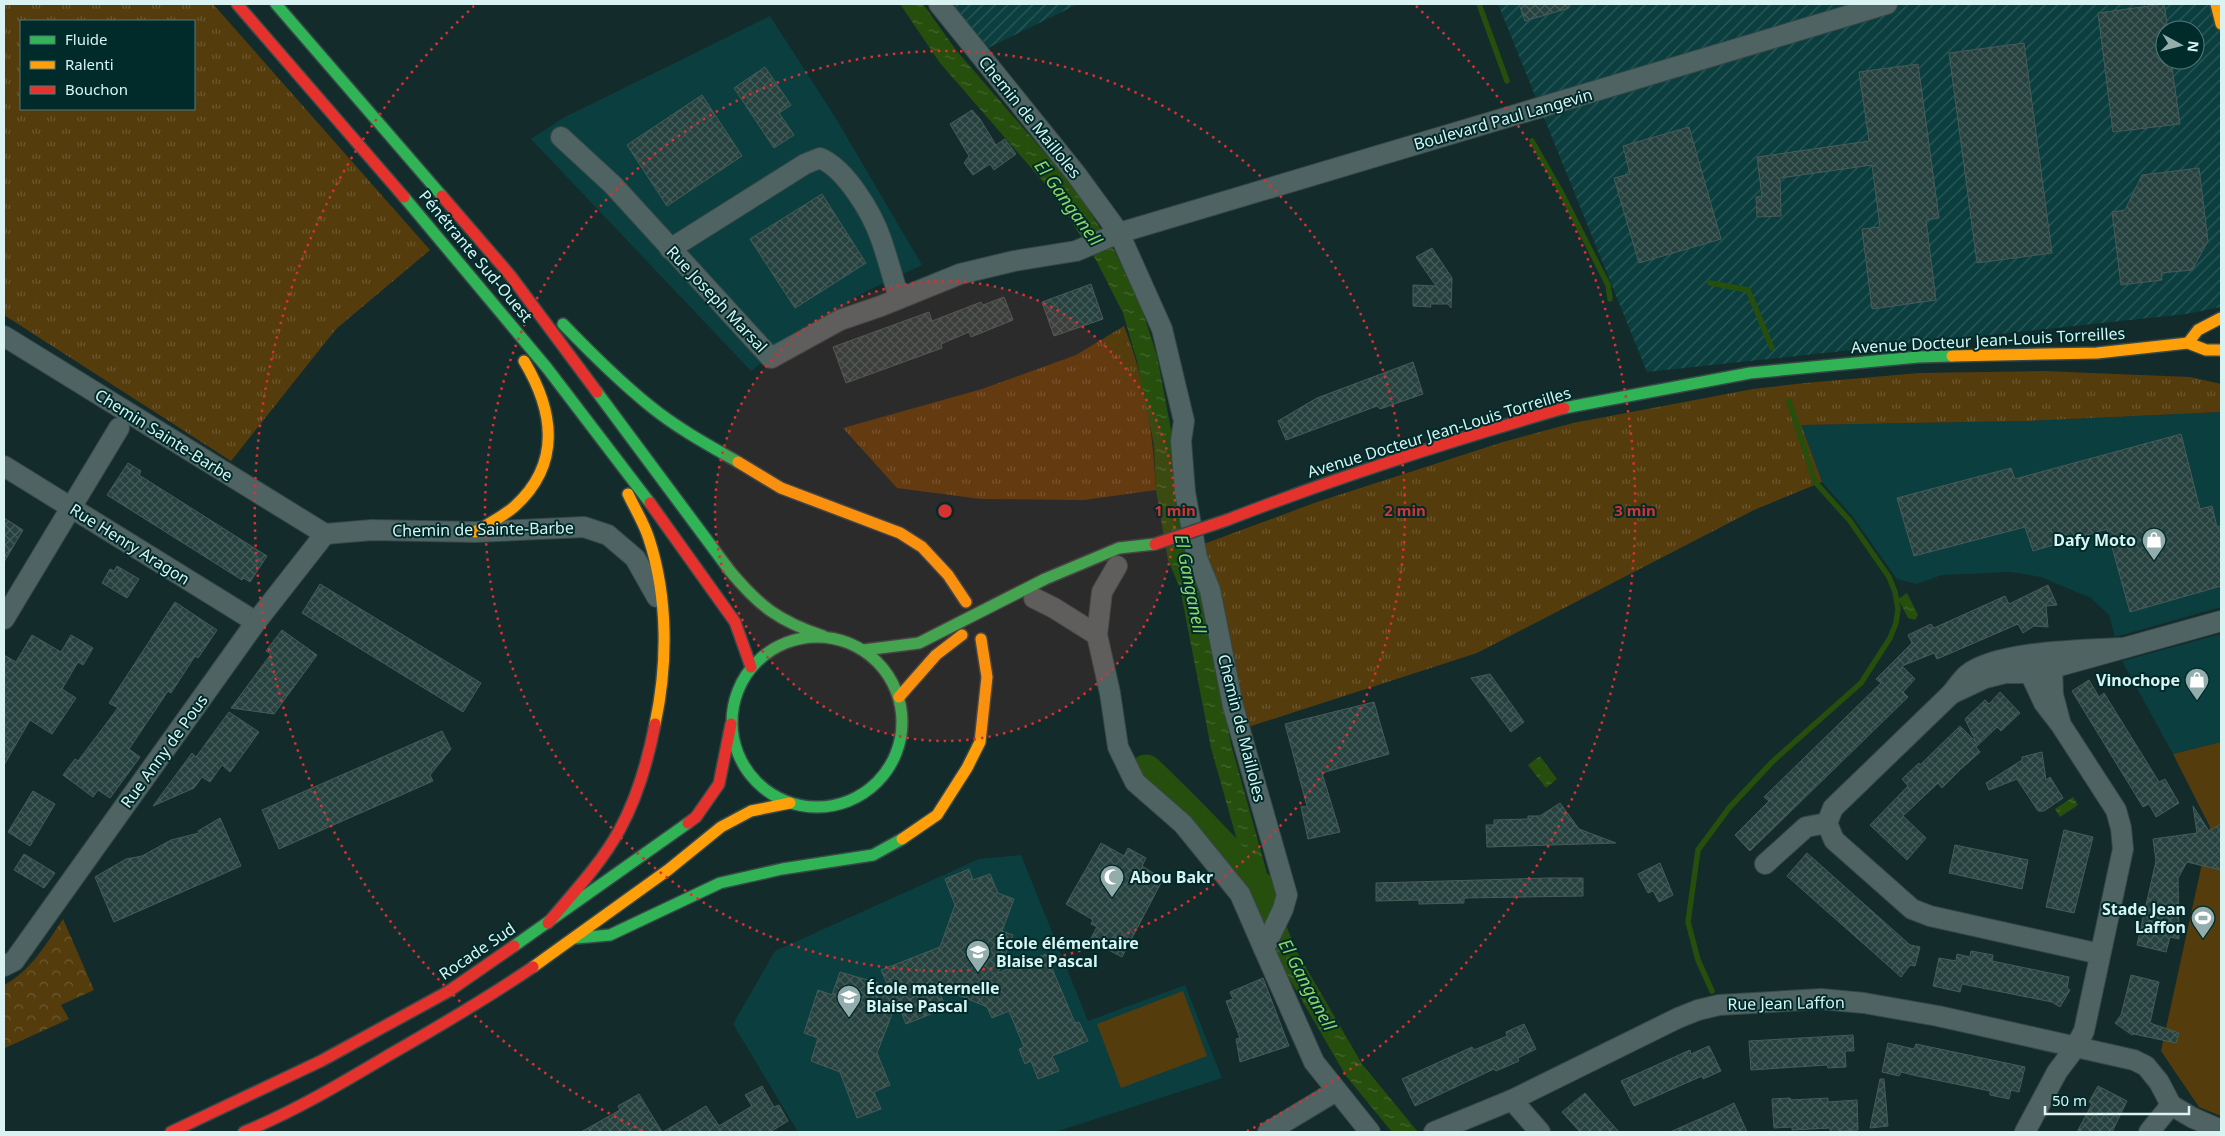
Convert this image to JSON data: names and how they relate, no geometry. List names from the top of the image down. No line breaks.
{"streets":{"main road":["Pénétrante Sud-Ouest","Avenue Docteur Jean-Louis Torreilles","Rocade Sud"],"street":["Chemin de Mailloles","Boulevard Paul Langevin","Rue Joseph Marsal","Chemin Sainte-Barbe","Chemin de Sainte-Barbe","Rue Henry Aragon","Rue Anny de Pous","Rue Jean Laffon"]},"crossings":[["Chemin de Mailloles","Boulevard Paul Langevin"],["Boulevard Paul Langevin","Rue Joseph Marsal"],["Pénétrante Sud-Ouest","Avenue Docteur Jean-Louis Torreilles"],["Pénétrante Sud-Ouest","Rocade Sud"],["Avenue Docteur Jean-Louis Torreilles","Rocade Sud"],["Chemin Sainte-Barbe","Chemin de Sainte-Barbe"],["Chemin Sainte-Barbe","Rue Anny de Pous"],["Chemin de Sainte-Barbe","Rue Anny de Pous"],["Rue Henry Aragon","Rue Anny de Pous"]],"water":["El Ganganell"],"places":{"shop":["Dafy Moto","Vinochope"],"mosque":["Abou Bakr"],"sports":["Stade Jean Laffon"],"school or university":["École élémentaire Blaise Pascal","École maternelle Blaise Pascal"]},"legend":["Fluide","Ralenti","Bouchon"],"scale_bar":"50 m","north":"right","rings":["1 min","2 min","3 min"]}
